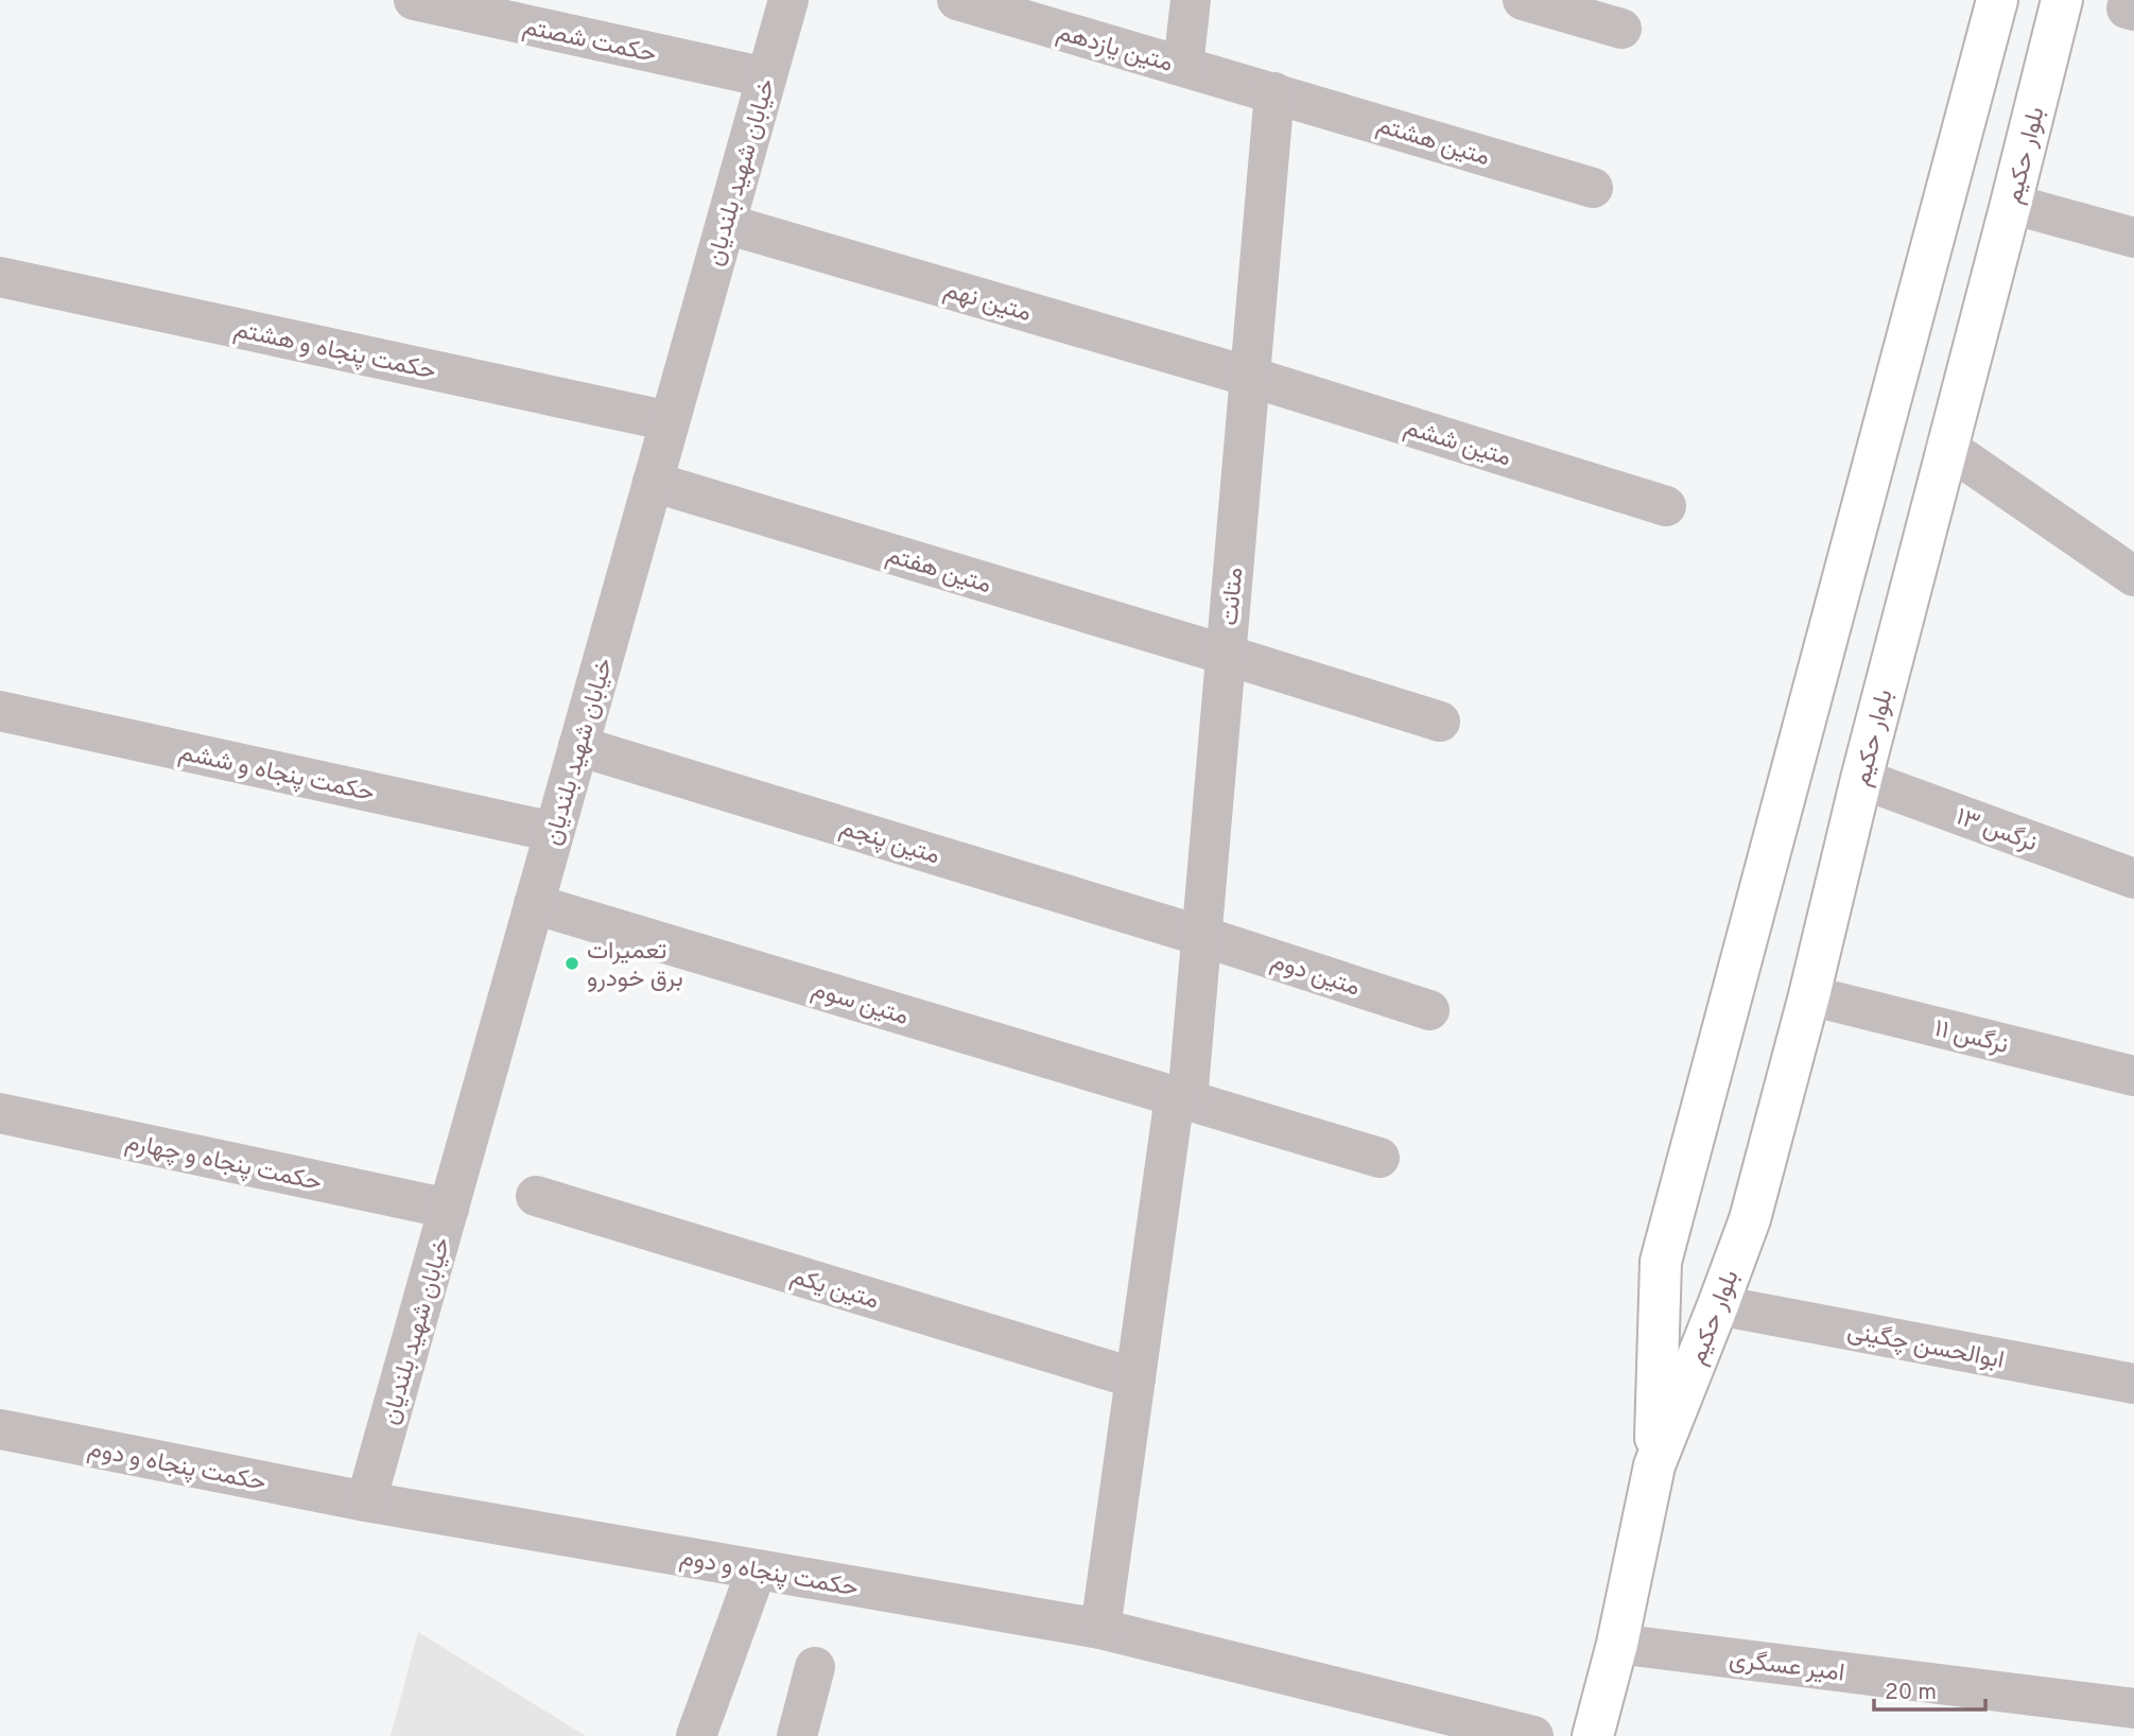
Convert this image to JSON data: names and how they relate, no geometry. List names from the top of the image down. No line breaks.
{"streets":{"main road":["بلوار حکیم"],"street":["حکمت شصتم","متین یازدهم","متین هشتم","خیابان شهید بلندیان","متین نهم","حکمت پنجاه و هشتم","متین ششم","متین هفتم","متانت","حکمت پنجاه و ششم","نرگس ۱۳","متین پنجم","متین دوم","متین سوم","نرگس ۱۱","حکمت پنجاه و چهارم","متین یکم","ابوالحسن چگینی","حکمت پنجاه و دوم","امیر عسگری"]},"crossings":[["حکمت شصتم","خیابان شهید بلندیان"],["متین یازدهم","متین هشتم"],["متین یازدهم","متانت"],["متین هشتم","متانت"],["بلوار حکیم","نرگس ۱۳"],["بلوار حکیم","نرگس ۱۱"],["بلوار حکیم","ابوالحسن چگینی"],["بلوار حکیم","امیر عسگری"],["خیابان شهید بلندیان","متین نهم"],["خیابان شهید بلندیان","حکمت پنجاه و هشتم"],["خیابان شهید بلندیان","متین هفتم"],["خیابان شهید بلندیان","حکمت پنجاه و ششم"],["خیابان شهید بلندیان","متین پنجم"],["خیابان شهید بلندیان","متین سوم"],["خیابان شهید بلندیان","حکمت پنجاه و چهارم"],["خیابان شهید بلندیان","حکمت پنجاه و دوم"],["متین نهم","متین ششم"],["متین نهم","متانت"],["متین ششم","متانت"],["متین هفتم","متانت"],["متانت","متین پنجم"],["متانت","متین دوم"],["متانت","متین سوم"],["متانت","متین یکم"],["متانت","حکمت پنجاه و دوم"],["متین پنجم","متین دوم"]],"places":["تعمیرات برق خودرو"],"scale_bar":"20 m"}
